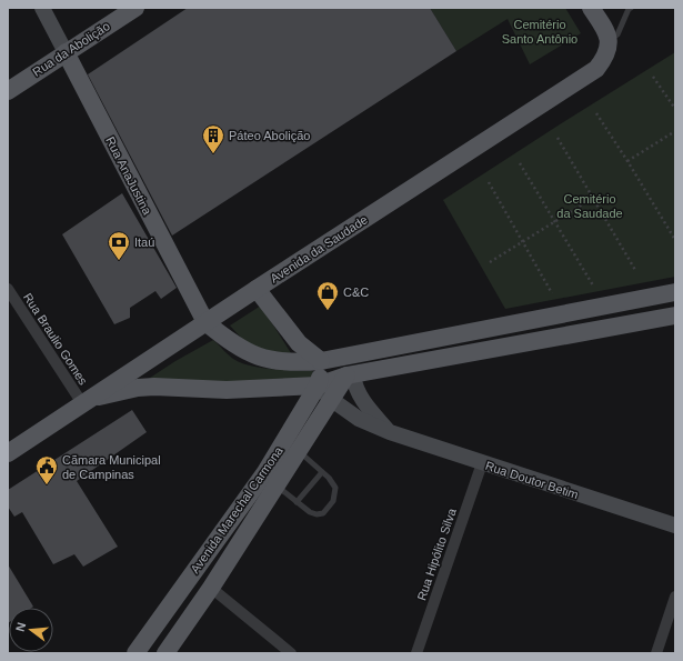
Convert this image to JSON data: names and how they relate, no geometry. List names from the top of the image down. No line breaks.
{"streets":{"main road":["Rua da Abolição","Rua AnaJustina","Avenida da Saudade","Avenida Marechal Carmona"],"street":["Rua Braulio Gomes","Rua Doutor Betim","Rua Hipólito Silva"]},"crossings":[["Rua da Abolição","Rua AnaJustina"],["Rua AnaJustina","Avenida da Saudade"],["Rua AnaJustina","Avenida Marechal Carmona"],["Avenida da Saudade","Rua Braulio Gomes"],["Rua Doutor Betim","Avenida Marechal Carmona"],["Rua Doutor Betim","Rua Hipólito Silva"]],"parks":["Cemitério Santo Antônio","Cemitério da Saudade"],"places":{"building":["Páteo Abolição"],"bank":["Itaú"],"shop":["C&C"],"public building":["Cãmara Municipal de Campinas"]},"north":"left"}
